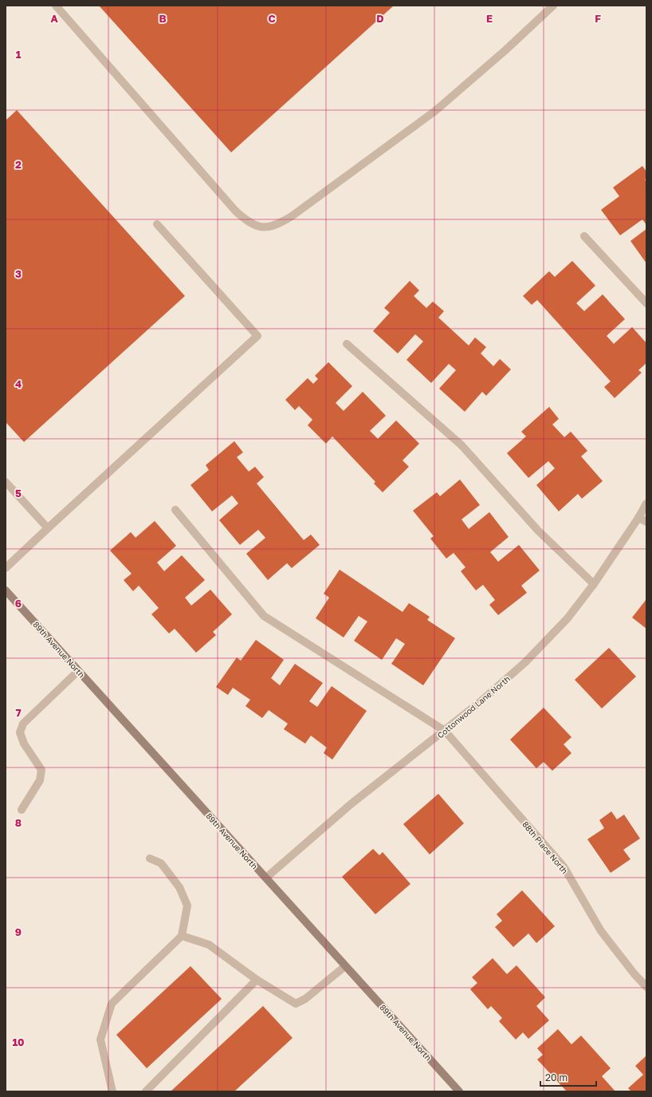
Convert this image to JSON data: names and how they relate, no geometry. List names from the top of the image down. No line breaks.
{"streets":{"street":["89th Avenue North","Cottonwood Lane North","88th Place North"]},"crossings":[["89th Avenue North","Cottonwood Lane North"],["Cottonwood Lane North","88th Place North"]],"scale_bar":"20 m","grid":{"columns":["A","B","C","D","E","F"],"rows":["1","2","3","4","5","6","7","8","9","10"]}}
